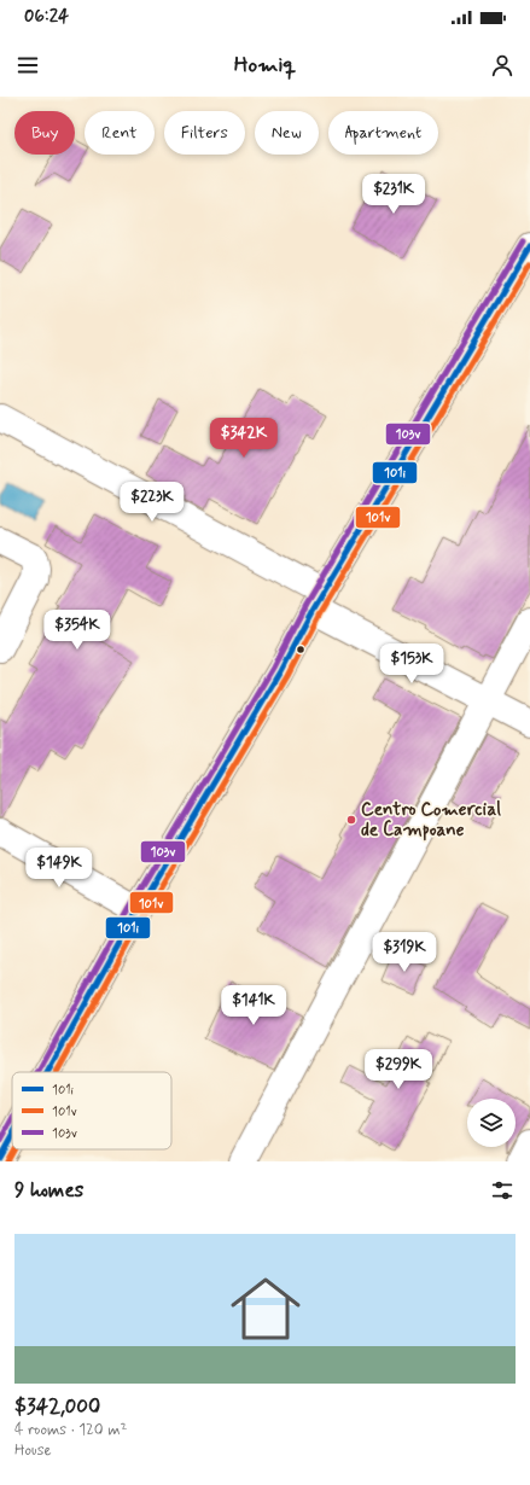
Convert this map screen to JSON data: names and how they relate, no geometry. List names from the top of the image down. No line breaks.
{"places":["Centro Comercial de Campoane"],"lines":["transit line 103v","transit line 101i","transit line 101v"],"legend":["101i","101v","103v"],"page":{"status":"06:24","header":"Homiq","chip":["Buy","Rent","Filters","New","Apartment"],"price":["$231K","$342K","$223K","$354K","$153K","$149K","$319K","$141K","$299K"],"heading":"9 homes","list":[{"name":"$342,000","note":"4 rooms · 120 m² · House"}]}}
